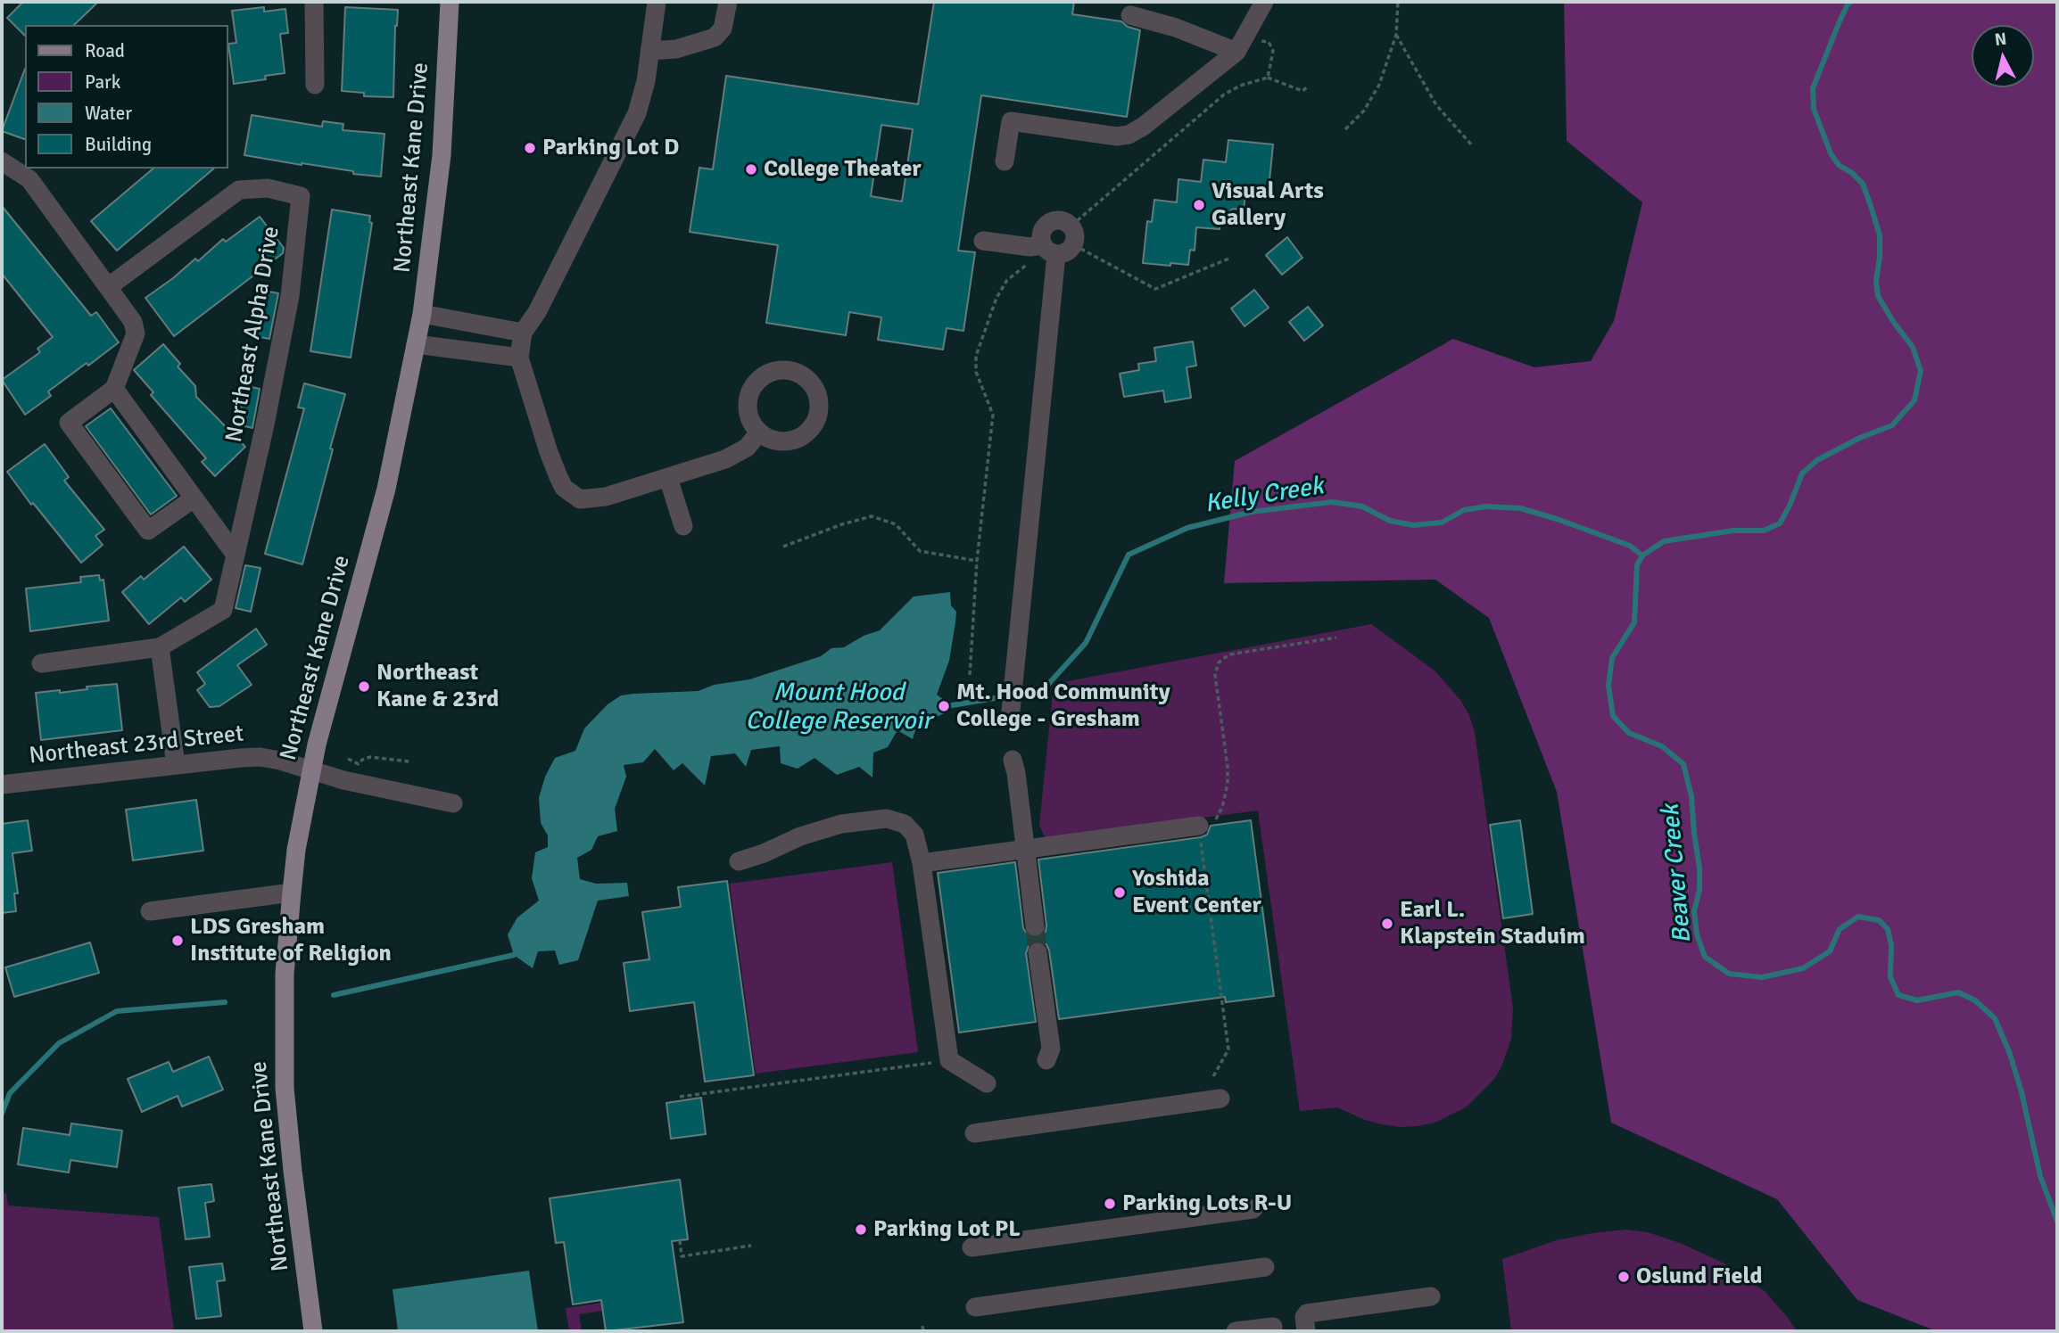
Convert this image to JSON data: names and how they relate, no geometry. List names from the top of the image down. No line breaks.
{"streets":{"main road":["Northeast Kane Drive"],"street":["Northeast Alpha Drive","Northeast 23rd Street"]},"crossings":[["Northeast Kane Drive","Northeast 23rd Street"]],"water":["Kelly Creek","Mount Hood College Reservoir","Beaver Creek"],"places":["Parking Lot D","College Theater","Visual Arts Gallery","Northeast Kane & 23rd","Mt. Hood Community College - Gresham","Yoshida Event Center","Earl L. Klapstein Staduim","LDS Gresham Institute of Religion","Parking Lots R-U","Parking Lot PL","Oslund Field"],"legend":["Road","Park","Water","Building"],"north":"top"}
